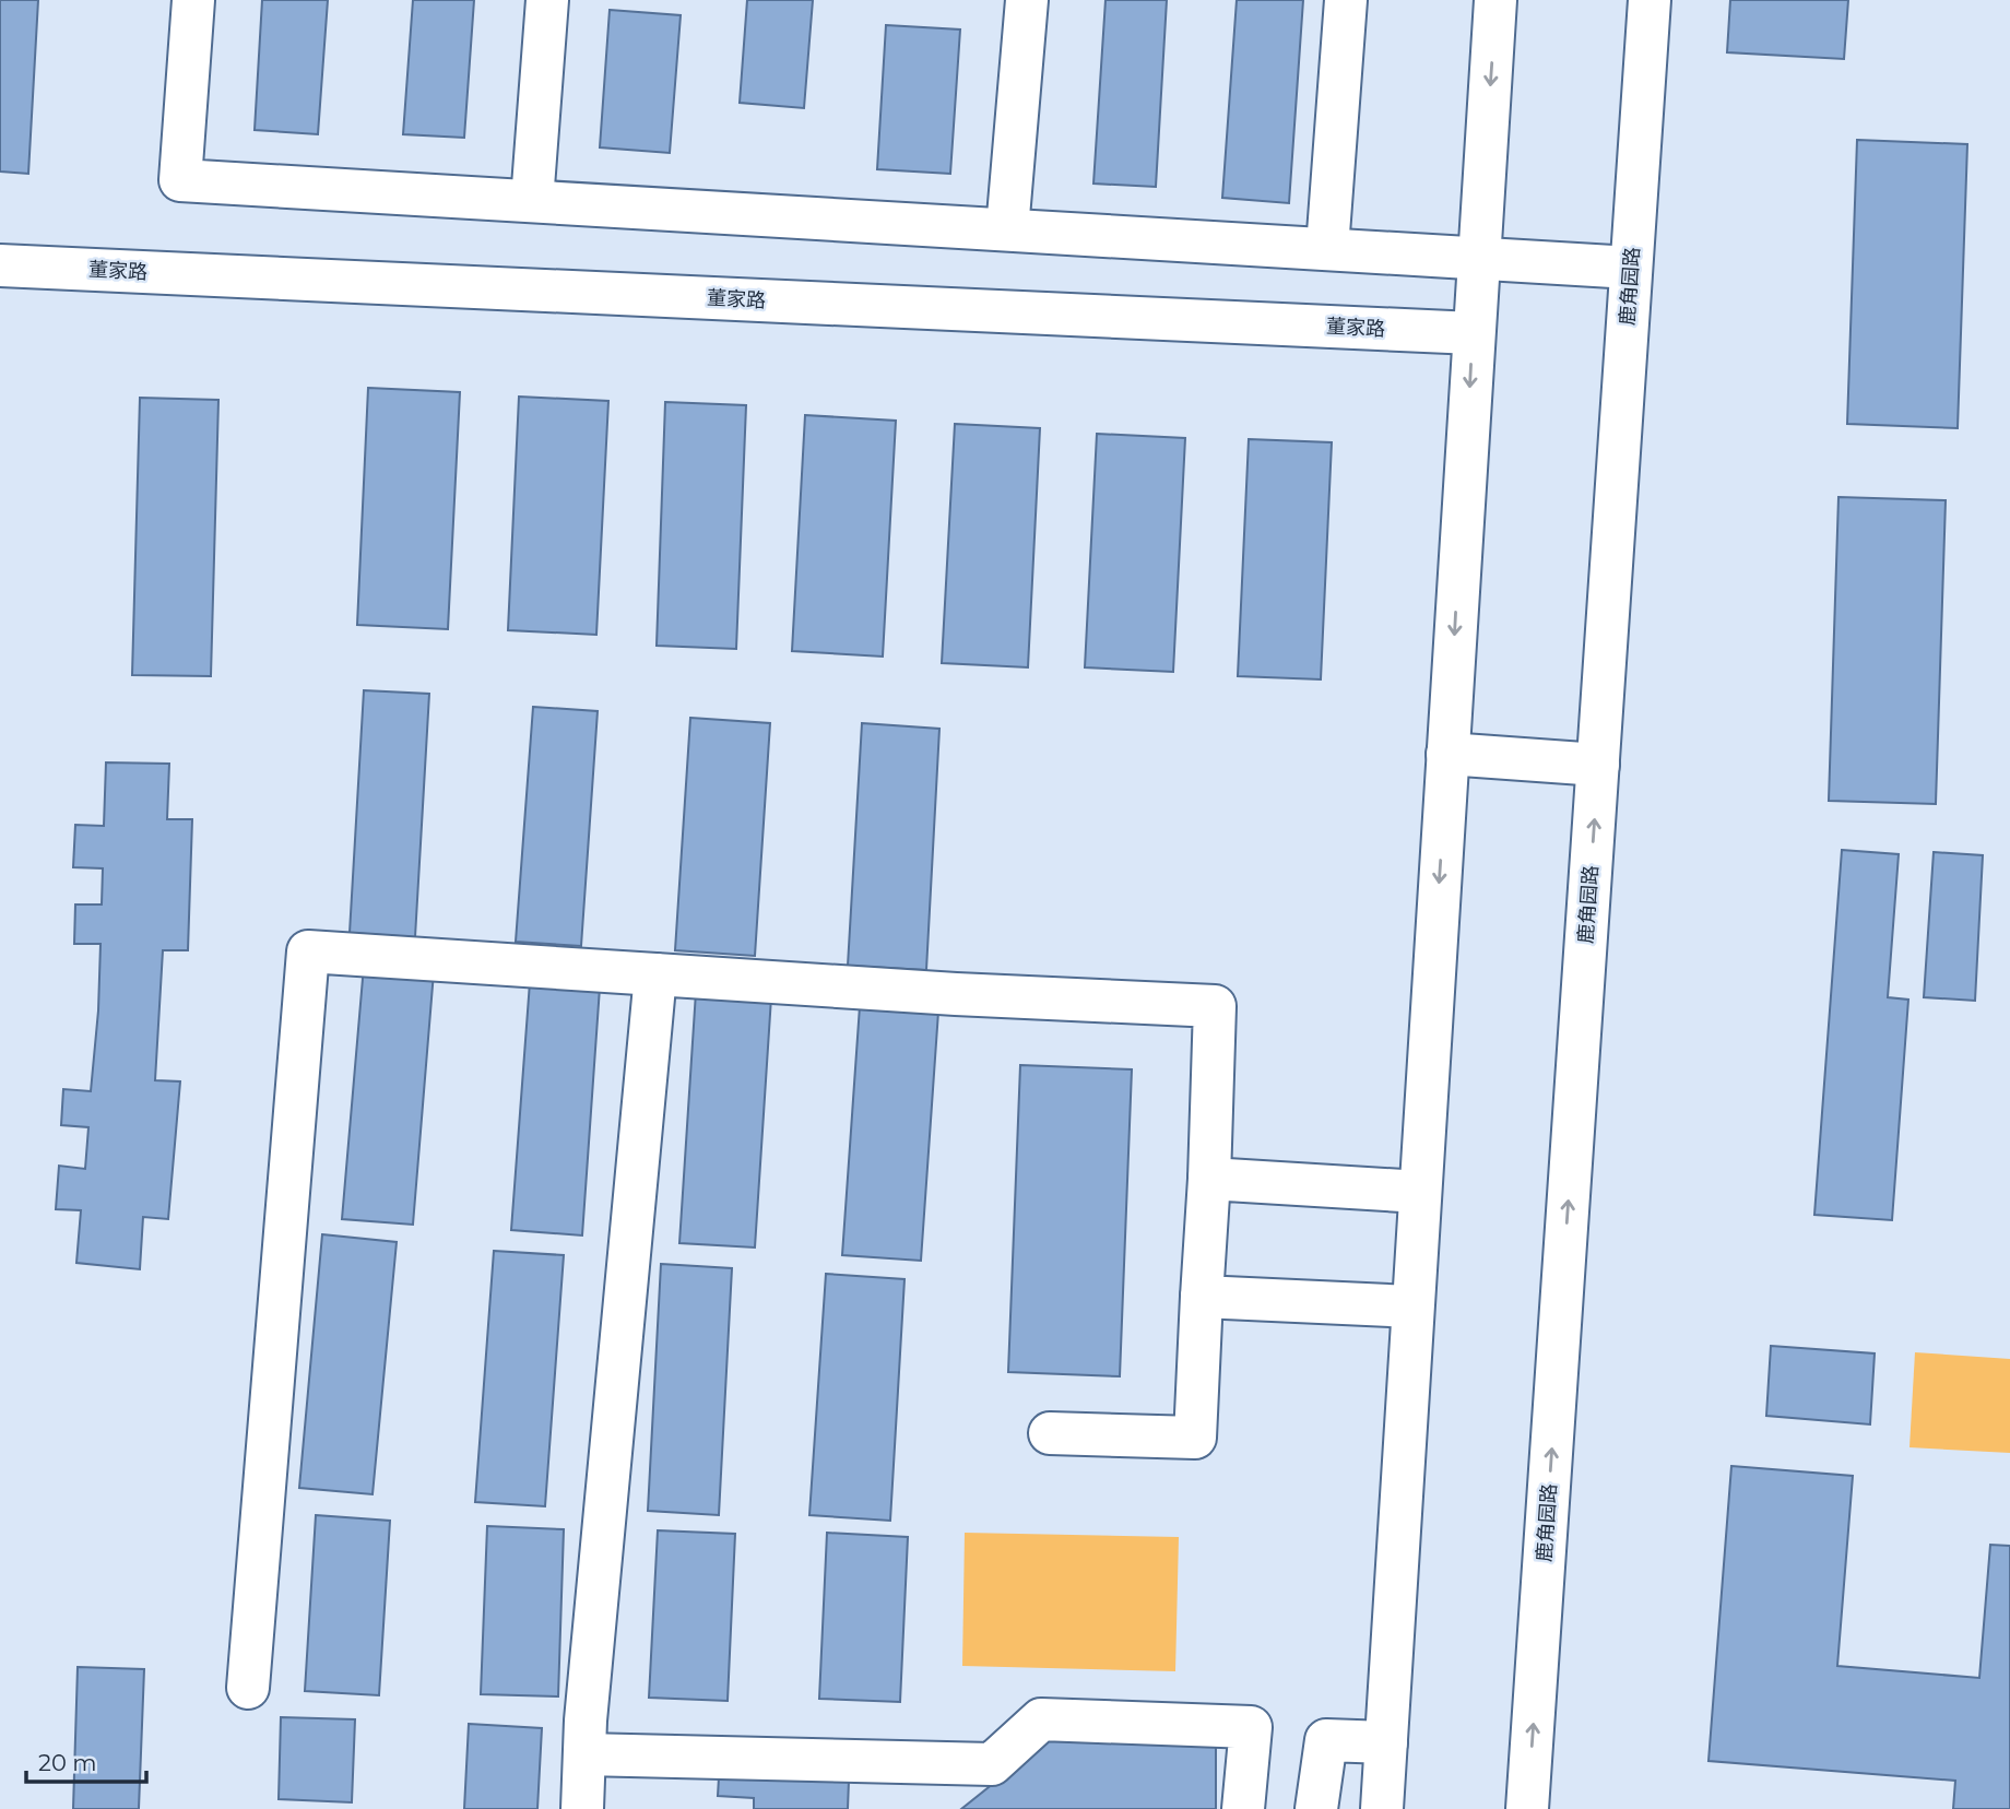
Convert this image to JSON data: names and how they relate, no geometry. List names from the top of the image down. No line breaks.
{"streets":{"street":["董家路","鹿角园路"]},"scale_bar":"20 m"}
